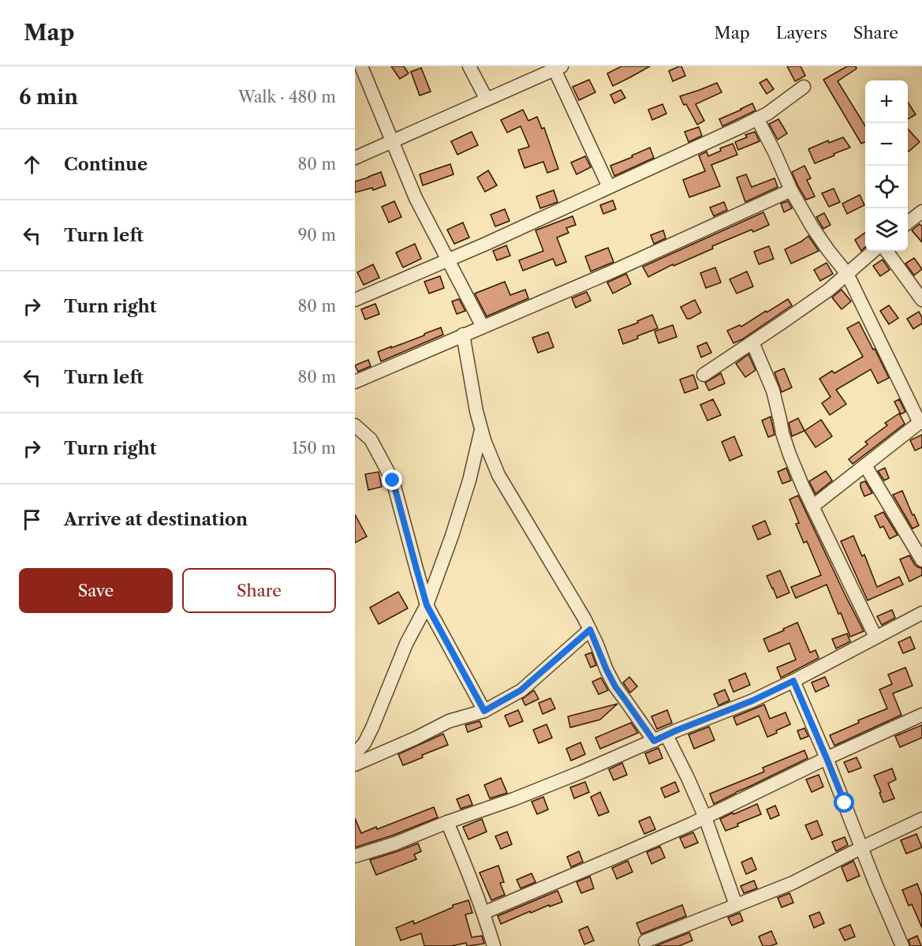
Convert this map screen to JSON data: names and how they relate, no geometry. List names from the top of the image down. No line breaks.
{"page":{"header":"Map","nav":["Map","Layers","Share"],"heading":["6 min","Walk · 480 m"],"map_buttons":["+","−"],"list":[["Continue","80 m"],["Turn left","90 m"],["Turn right","80 m"],["Turn left","80 m"],["Turn right","150 m"],"Arrive at destination"],"buttons":["Save","Share"]}}
